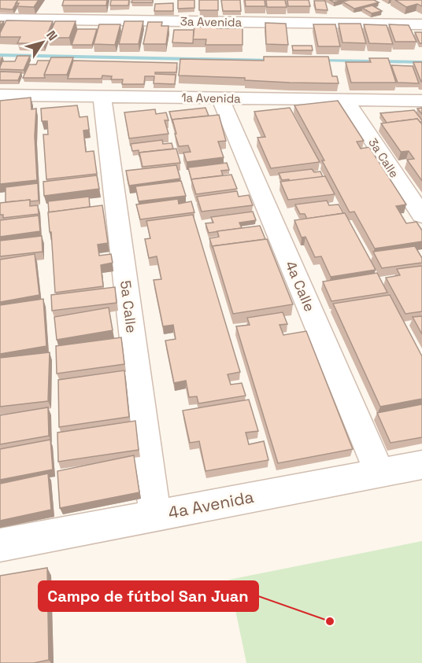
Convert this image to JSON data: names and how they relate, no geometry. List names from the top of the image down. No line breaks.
{"streets":{"street":["3a Avenida","1a Avenida","3a Calle","4a Calle","5a Calle","4a Avenida"]},"crossings":[["1a Avenida","3a Calle"],["1a Avenida","4a Calle"],["1a Avenida","5a Calle"],["4a Calle","4a Avenida"],["5a Calle","4a Avenida"]],"places":["Campo de fútbol San Juan"],"north":"top right"}
